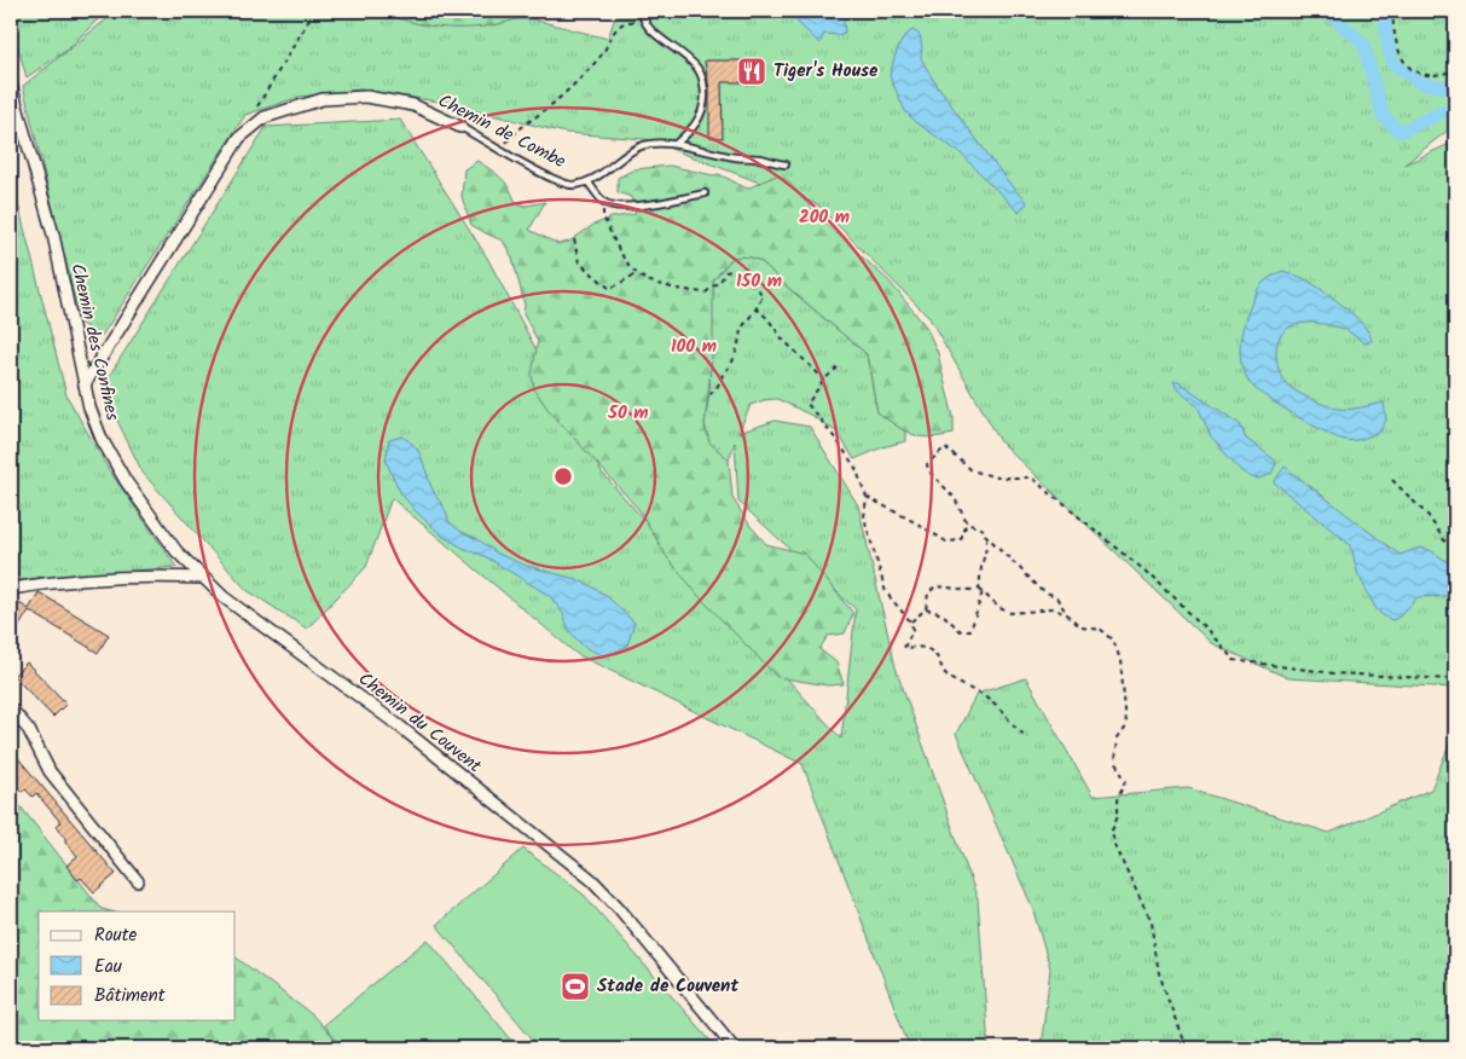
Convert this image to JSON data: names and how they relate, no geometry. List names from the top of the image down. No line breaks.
{"streets":{"street":["Chemin de Combe","Chemin des Confines","Chemin du Couvent"]},"crossings":[["Chemin de Combe","Chemin des Confines"],["Chemin des Confines","Chemin du Couvent"]],"places":{"restaurant":["Tiger's House"],"sports":["Stade de Couvent"]},"legend":["Route","Eau","Bâtiment"],"rings":["200 m","150 m","100 m","50 m"]}
